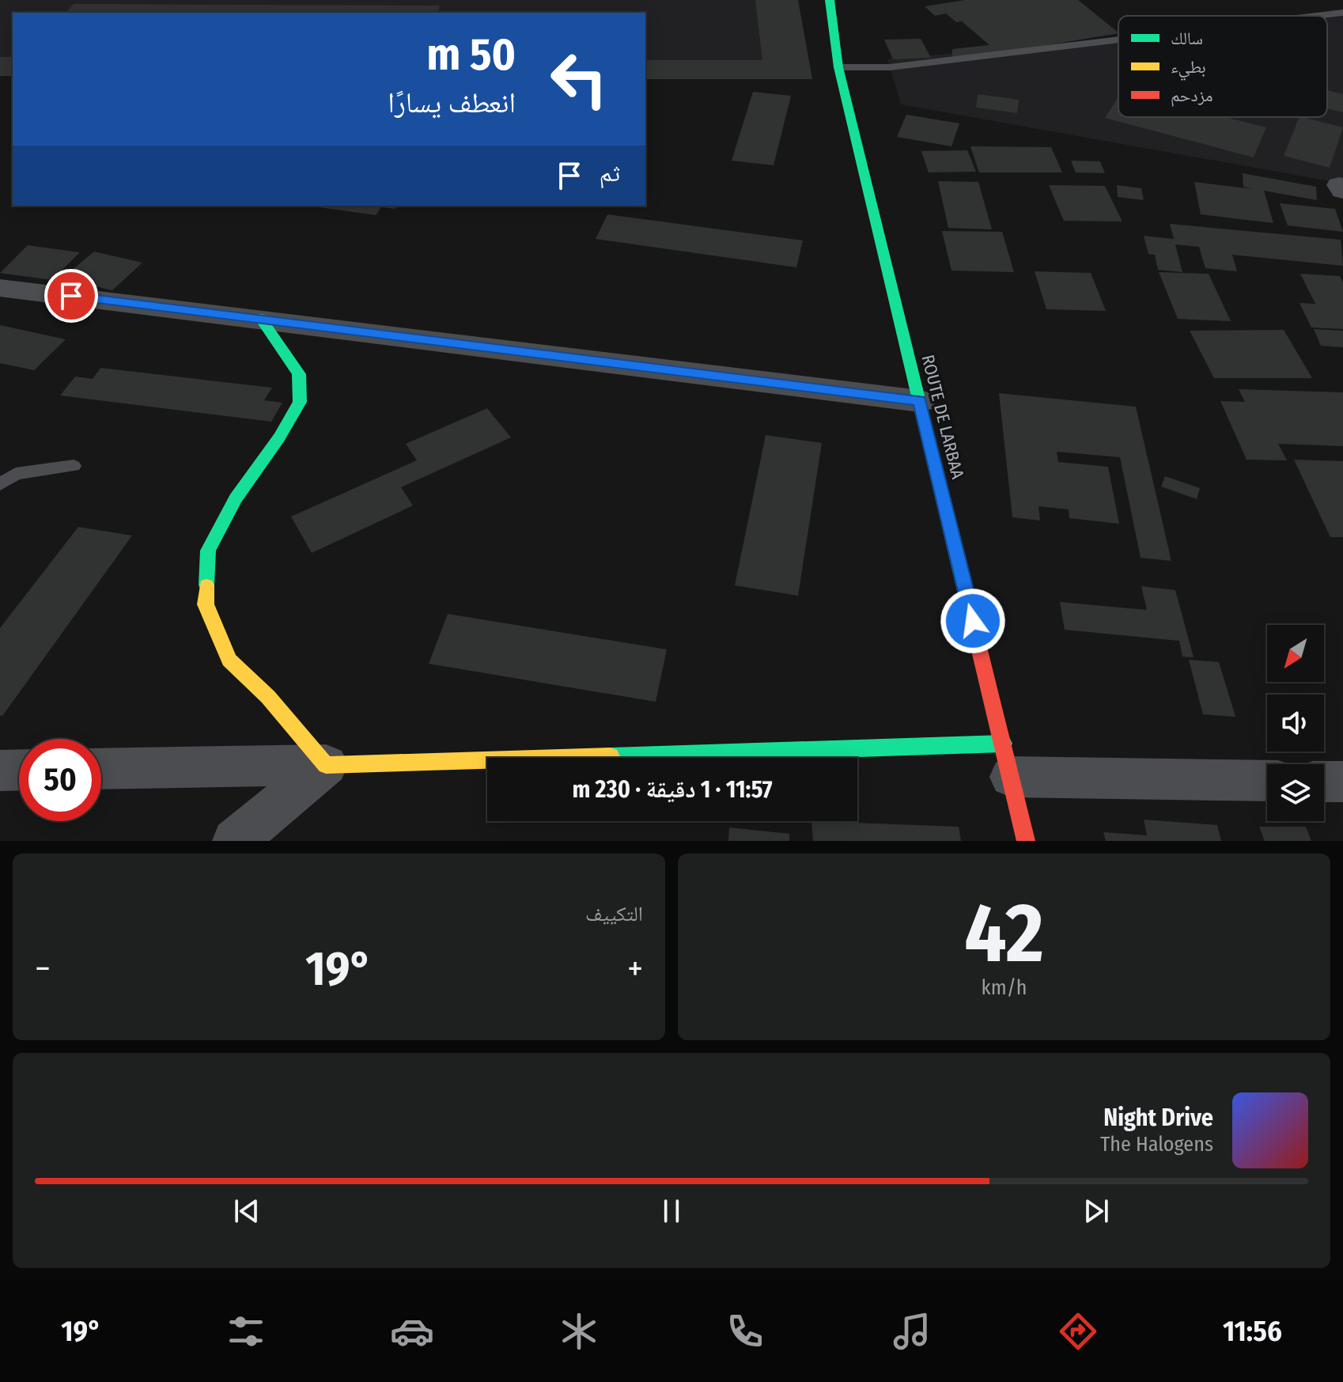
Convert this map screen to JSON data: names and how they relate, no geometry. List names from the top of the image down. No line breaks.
{"streets":{"main road":["ROUTE DE LARBAA"]},"legend":["سالك","بطيء","مزدحم"],"north":"bottom left","page":{"turn":["50 m","انعطف يسارًا"],"then":"ثم","limit":"50","trip":"11:57 · 1 دقيقة · 230 m","tile":[["42","km/h"],"التكييف"],"heat":["−","19°","+"],"song":["Night Drive","The Halogens"],"tabs":["11:56","19°"]}}
